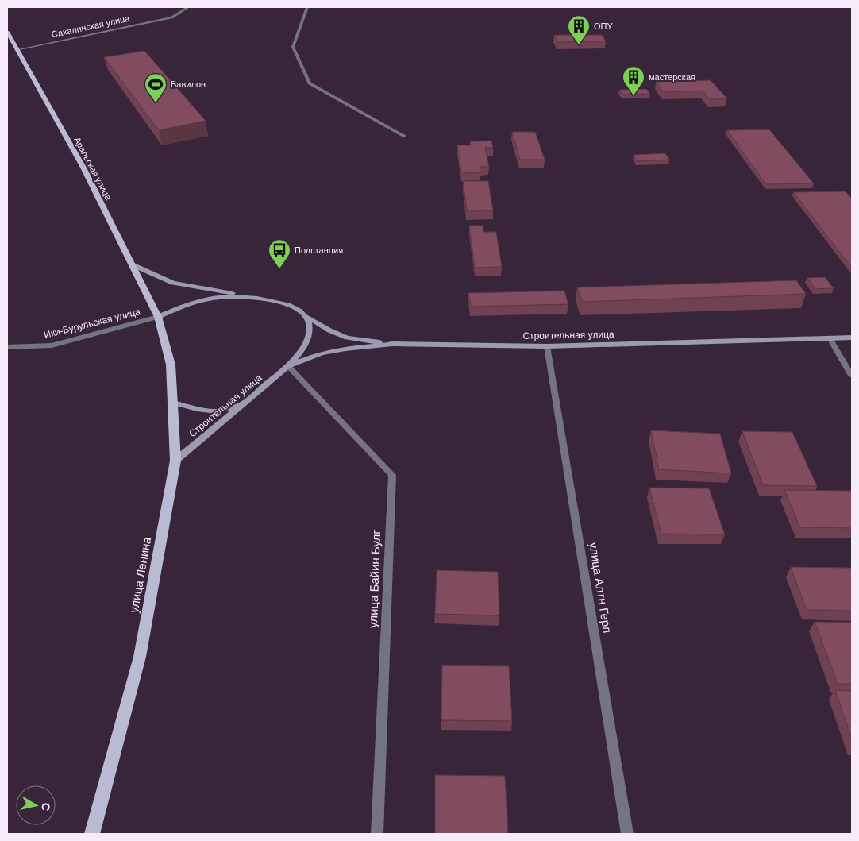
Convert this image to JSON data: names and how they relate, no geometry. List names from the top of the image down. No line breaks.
{"streets":{"main road":["Аральская улица","улица Ленина"],"street":["Сахалинская улица","Ики-Бурульская улица","Строительная улица","улица Байин Булг","улица Алтн Герл"]},"crossings":[["Сахалинская улица","Аральская улица"],["Аральская улица","Ики-Бурульская улица"],["Аральская улица","улица Ленина"],["Ики-Бурульская улица","улица Ленина"],["Строительная улица","улица Ленина"],["Строительная улица","улица Байин Булг"],["Строительная улица","улица Алтн Герл"]],"places":{"building":["ОПУ","мастерская"],"sports":["Вавилон"],"bus stop":["Подстанция"]},"north":"right"}
